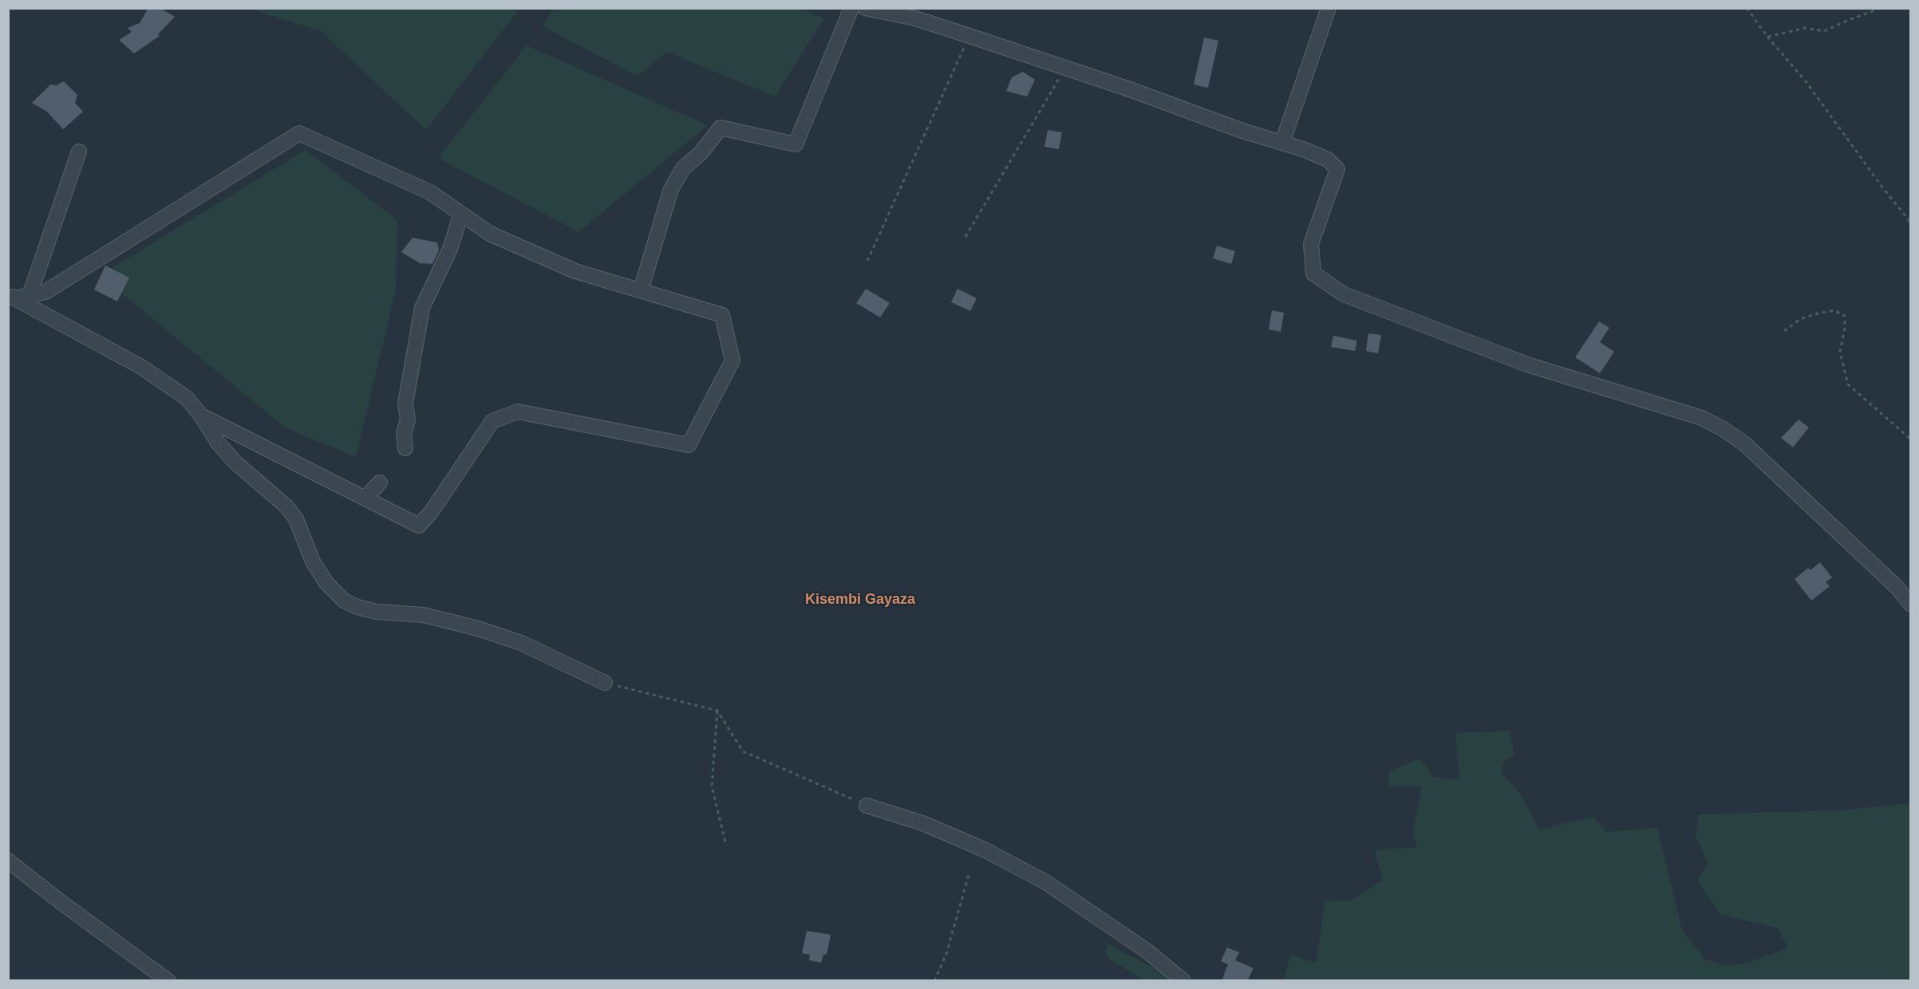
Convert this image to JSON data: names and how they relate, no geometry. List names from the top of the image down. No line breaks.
{"districts":["Kisembi Gayaza"]}
